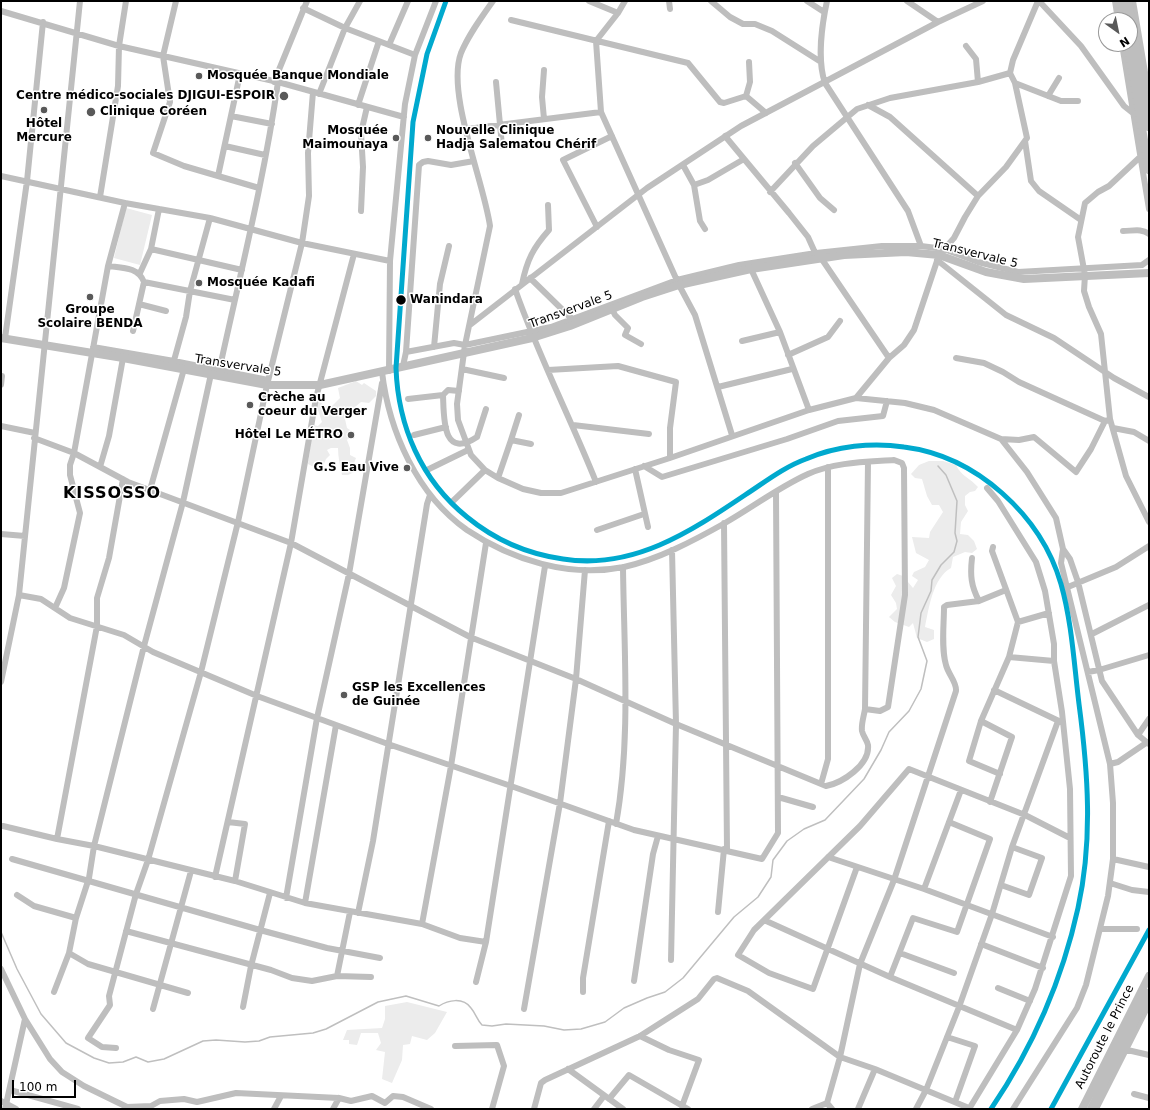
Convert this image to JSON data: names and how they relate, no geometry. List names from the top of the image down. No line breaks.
{"streets":{"main road":["Transvervale 5","Autoroute le Prince"]},"districts":["KISSOSSO"],"places":["Mosquée Banque Mondiale","Centre médico-sociales DJIGUI-ESPOIR","Hôtel Mercure","Clinique Coréen","Mosquée Maimounaya","Nouvelle Clinique Hadja Salematou Chérif","Mosquée Kadafi","Groupe Scolaire BENDA","Wanindara","Crèche au coeur du Verger","Hôtel Le MÉTRO","G.S Eau Vive","GSP les Excellences de Guinée"],"scale_bar":"100 m","north":"bottom right"}
